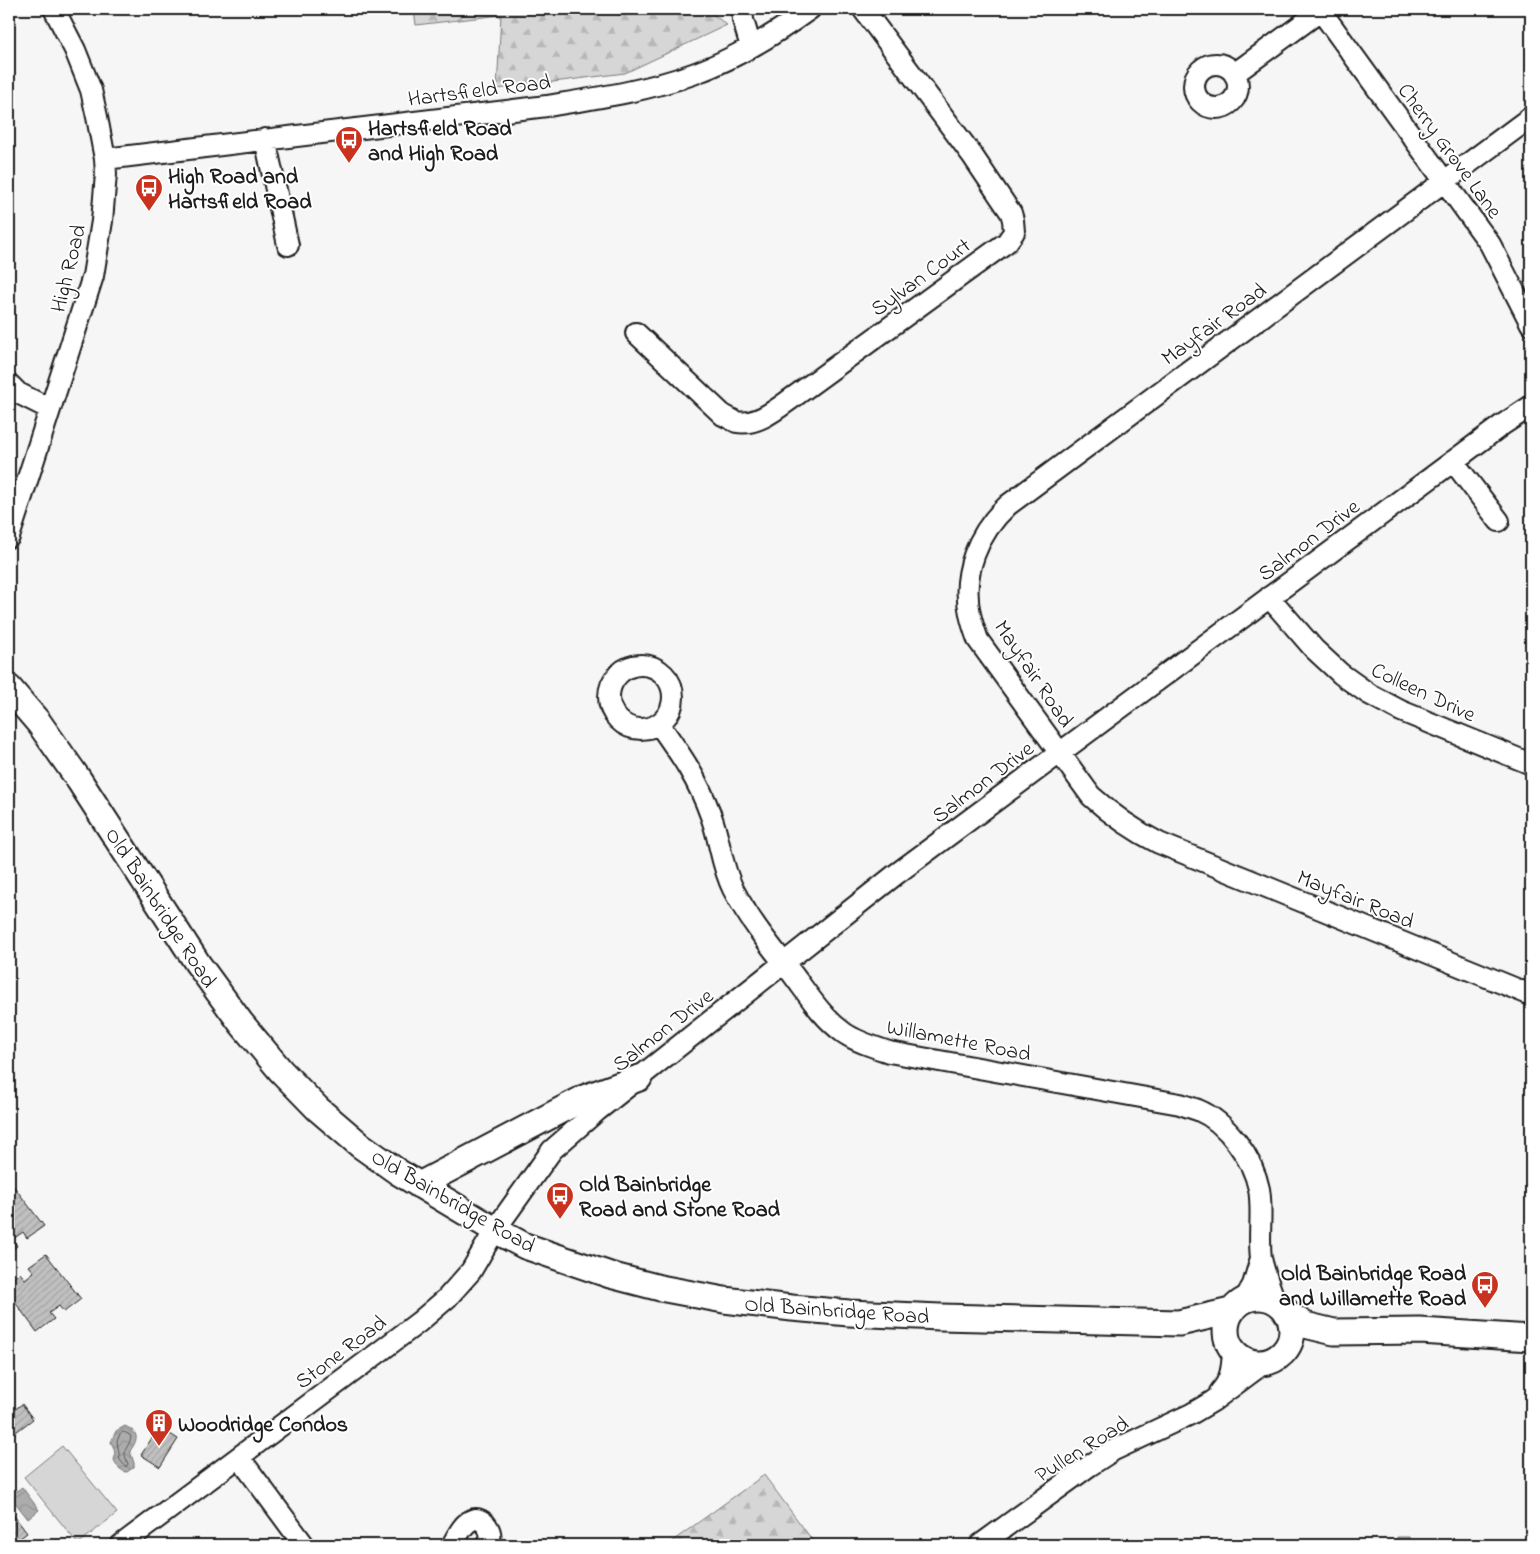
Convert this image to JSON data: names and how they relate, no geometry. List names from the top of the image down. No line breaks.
{"streets":{"main road":["Old Bainbridge Road"],"street":["Hartsfield Road","Cherry Grove Lane","High Road","Sylvan Court","Mayfair Road","Salmon Drive","Colleen Drive","Willamette Road","Stone Road","Pullen Road"]},"crossings":[["Hartsfield Road","High Road"],["Cherry Grove Lane","Mayfair Road"],["Mayfair Road","Salmon Drive"],["Salmon Drive","Colleen Drive"],["Salmon Drive","Old Bainbridge Road"],["Salmon Drive","Willamette Road"],["Salmon Drive","Stone Road"],["Old Bainbridge Road","Willamette Road"],["Old Bainbridge Road","Stone Road"],["Old Bainbridge Road","Pullen Road"],["Willamette Road","Pullen Road"]],"places":{"bus stop":["Hartsfield Road and High Road","High Road and Hartsfield Road","Old Bainbridge Road and Stone Road","Old Bainbridge Road and Willamette Road"],"building":["Woodridge Condos"]}}
